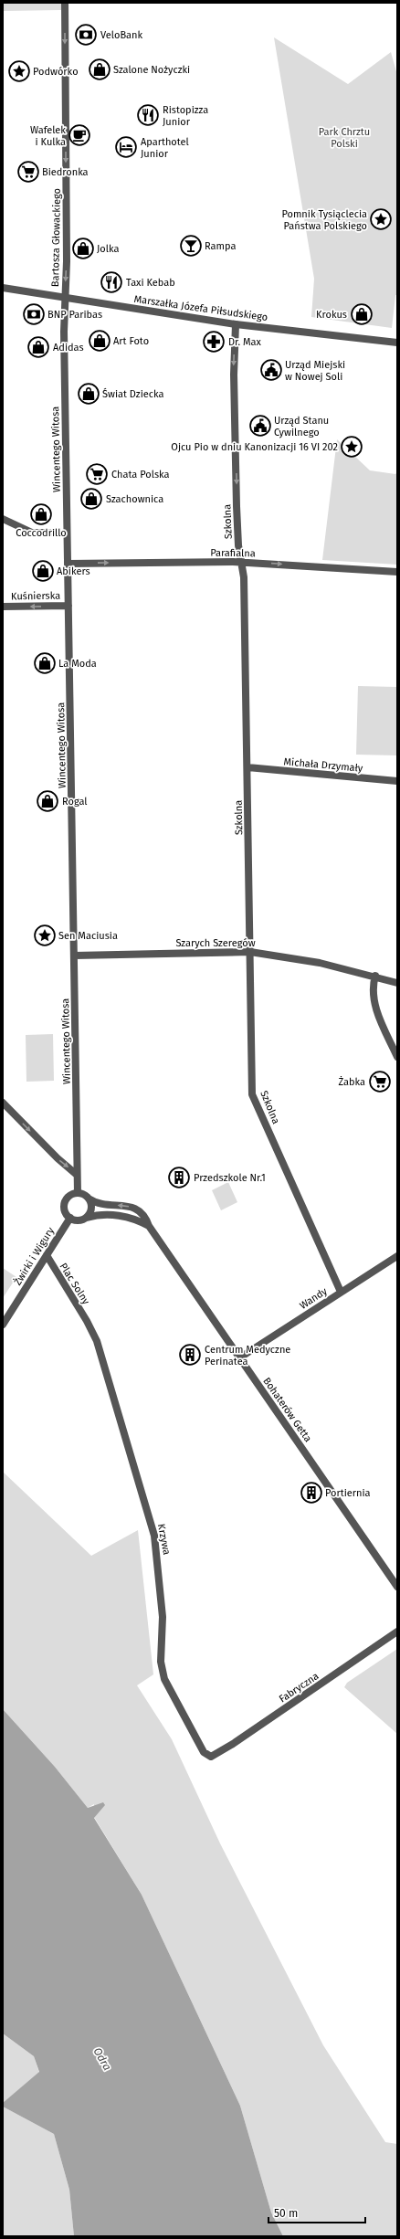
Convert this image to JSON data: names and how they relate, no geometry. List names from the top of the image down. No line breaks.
{"streets":{"street":["Bartosza Głowackiego","Marszałka Józefa Piłsudskiego","Wincentego Witosa","Szkolna","Parafialna","Kuśnierska","Michała Drzymały","Szarych Szeregów","Żwirki i Wigury","Plac Solny","Wandy","Bohaterów Getta","Krzywa","Fabryczna"]},"crossings":[["Bartosza Głowackiego","Marszałka Józefa Piłsudskiego"],["Bartosza Głowackiego","Wincentego Witosa"],["Marszałka Józefa Piłsudskiego","Wincentego Witosa"],["Marszałka Józefa Piłsudskiego","Szkolna"],["Wincentego Witosa","Parafialna"],["Wincentego Witosa","Kuśnierska"],["Wincentego Witosa","Szarych Szeregów"],["Wincentego Witosa","Żwirki i Wigury"],["Wincentego Witosa","Bohaterów Getta"],["Szkolna","Parafialna"],["Szkolna","Michała Drzymały"],["Szkolna","Szarych Szeregów"],["Szkolna","Wandy"],["Żwirki i Wigury","Plac Solny"],["Żwirki i Wigury","Bohaterów Getta"],["Plac Solny","Krzywa"],["Wandy","Bohaterów Getta"],["Krzywa","Fabryczna"]],"one_way":["Bartosza Głowackiego","Parafialna","Kuśnierska"],"water":["Odra"],"parks":["Park Chrztu Polski"],"places":{"bank":["VeloBank","BNP Paribas"],"shop":["Szalone Nożyczki","Jolka","Krokus","Art Foto","Adidas","Świat Dziecka","Szachownica","Coccodrillo","Abikers","La Moda","Rogal"],"place":["Podwórko","Pomnik Tysiąclecia Państwa Polskiego","Ojcu Pio w dniu Kanonizacji 16 VI 202","Sen Maciusia"],"restaurant":["Ristopizza Junior","Taxi Kebab"],"cafe":["Wafelek i Kulka"],"hotel":["Aparthotel Junior"],"supermarket":["Biedronka","Chata Polska","Żabka"],"bar":["Rampa"],"pharmacy":["Dr. Max"],"public building":["Urząd Miejski w Nowej Soli","Urząd Stanu Cywilnego"],"building":["Przedszkole Nr.1","Centrum Medyczne Perinatea","Portiernia"]},"scale_bar":"50 m"}
